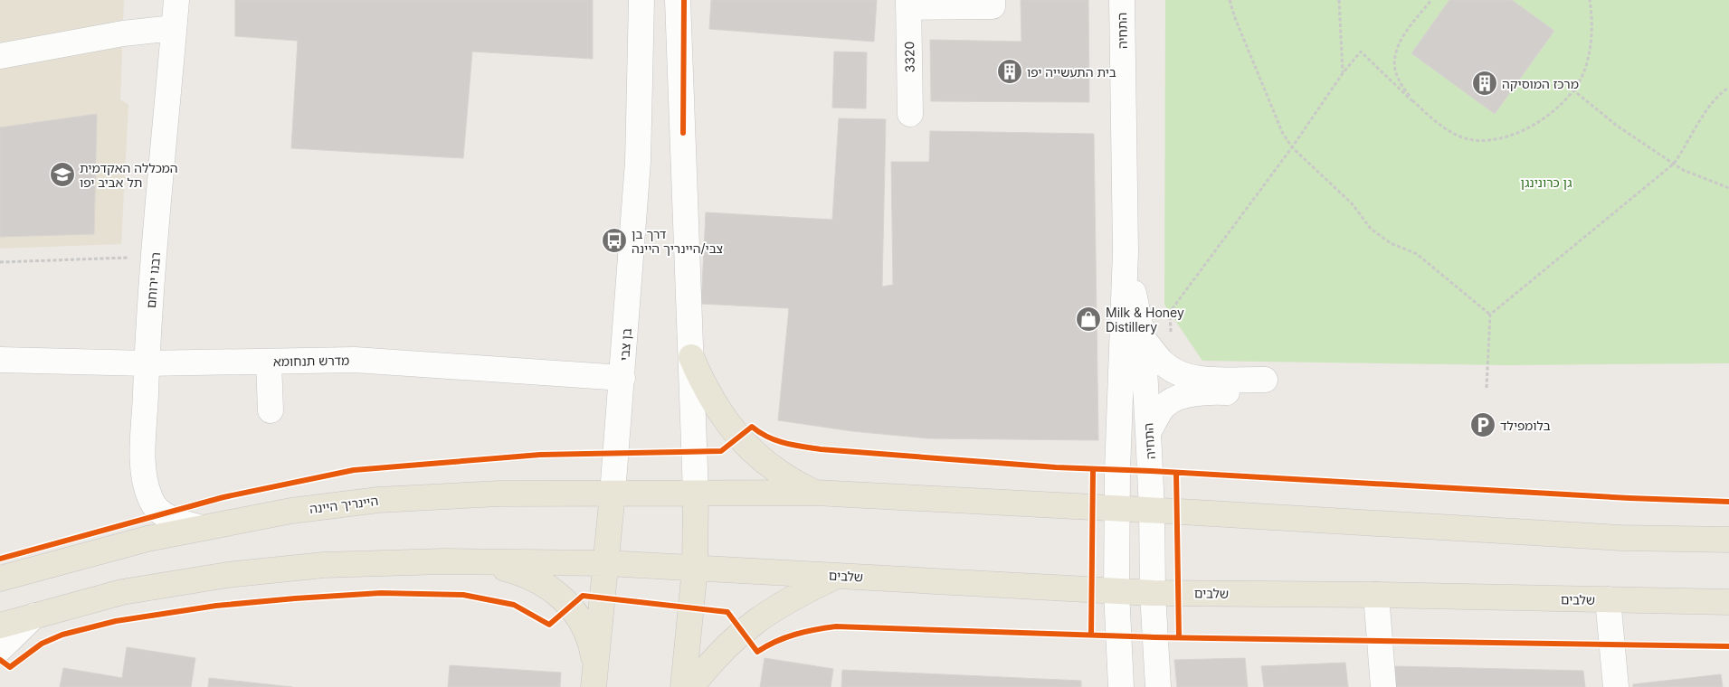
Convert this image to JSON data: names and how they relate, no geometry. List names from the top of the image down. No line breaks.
{"streets":{"main road":["בן צבי","היינריך היינה","שלבים"],"street":["התחיה","3320","רבנו ירוחם","מדרש תנחומא"]},"crossings":[["התחיה","שלבים"],["רבנו ירוחם","מדרש תנחומא"],["רבנו ירוחם","היינריך היינה"],["בן צבי","מדרש תנחומא"],["בן צבי","היינריך היינה"]],"parks":["גן כרונינגן"],"places":{"building":["בית התעשייה יפו","מרכז המוסיקה"],"school or university":["המכללה האקדמית תל אביב יפו"],"bus stop":["דרך בן צבי/היינריך היינה"],"shop":["Milk & Honey Distillery"],"parking":["בלומפילד"]}}
